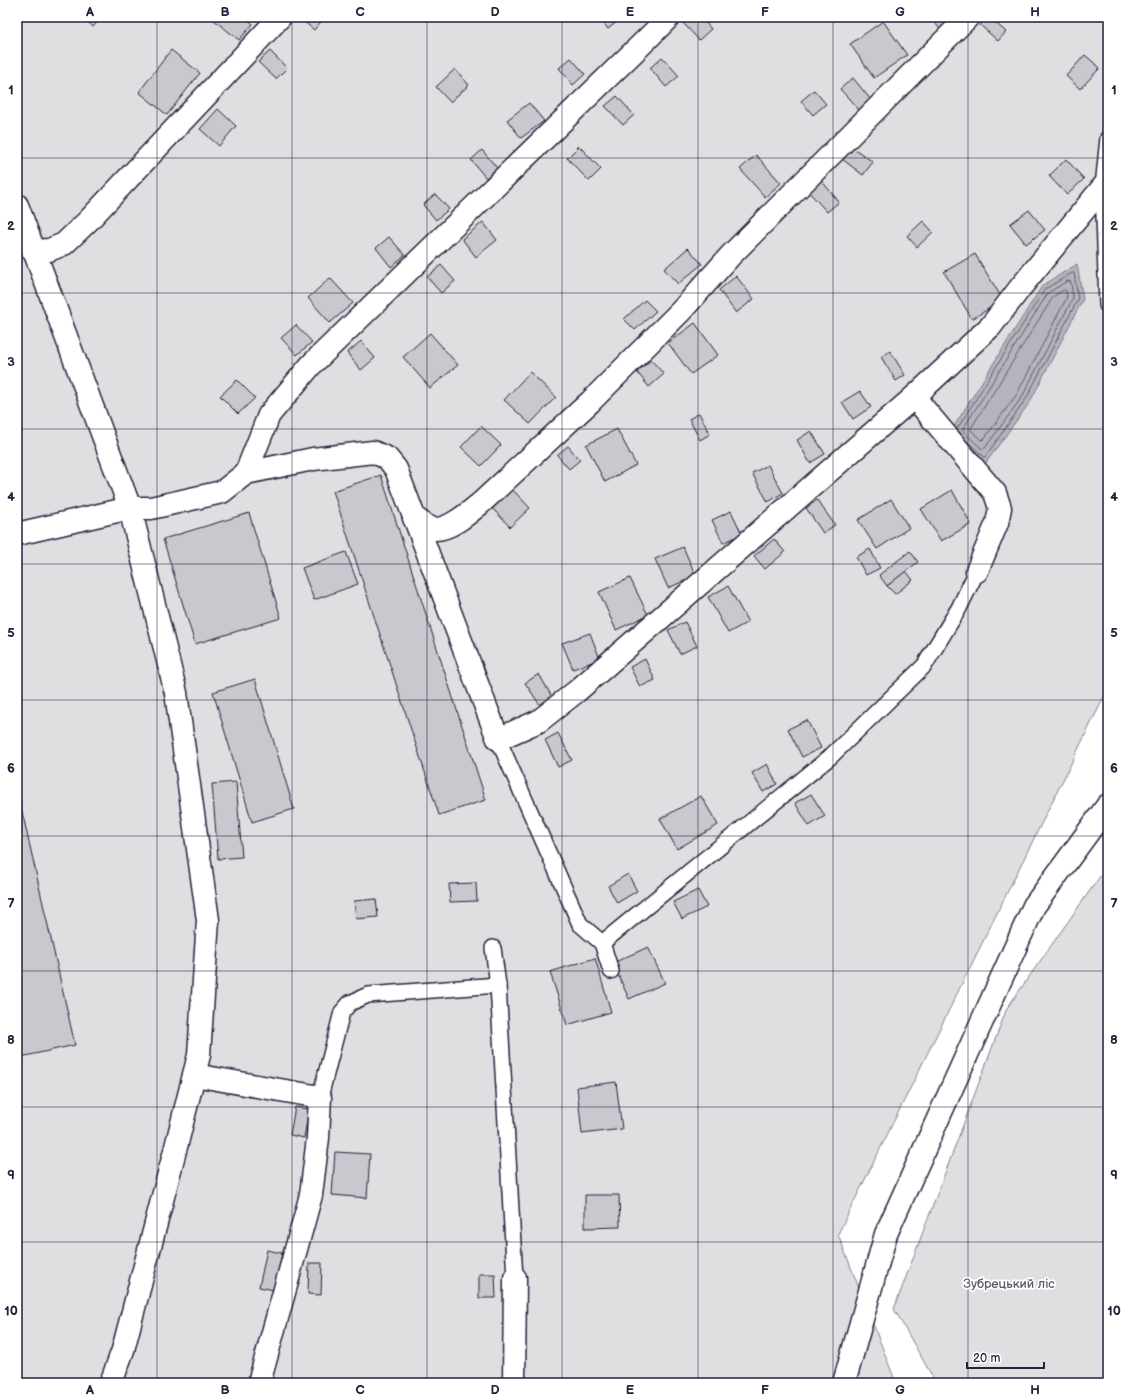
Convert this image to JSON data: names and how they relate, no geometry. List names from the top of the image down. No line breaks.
{"parks":["Зубрецький ліс"],"scale_bar":"20 m","grid":{"columns":["A","B","C","D","E","F","G","H"],"rows":["1","2","3","4","5","6","7","8","9","10"]}}
